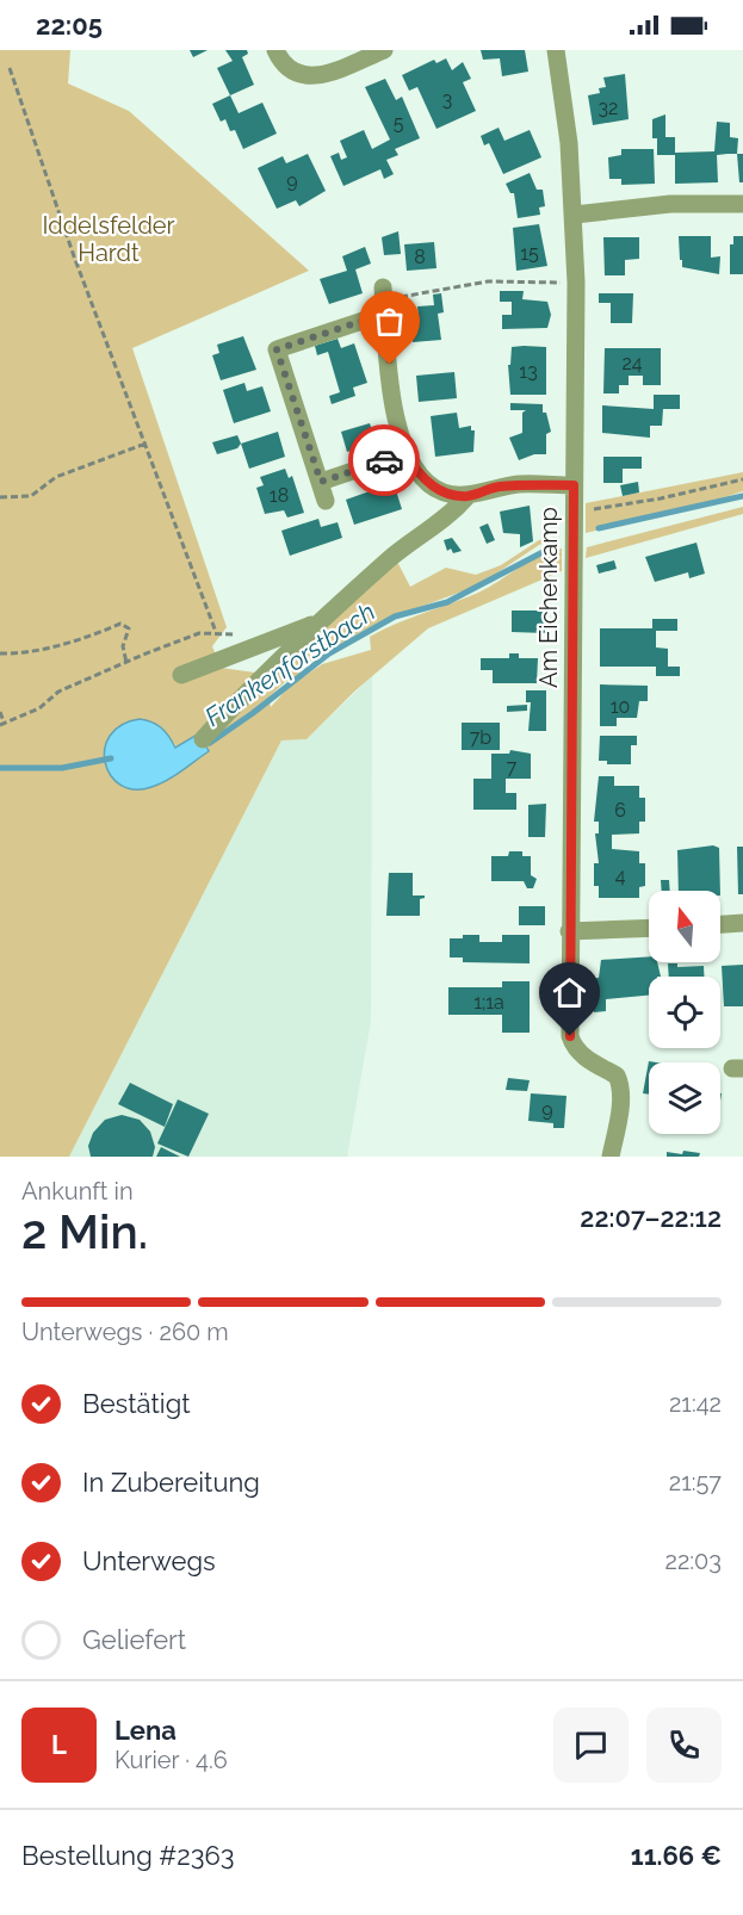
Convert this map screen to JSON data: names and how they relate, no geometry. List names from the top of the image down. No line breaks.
{"streets":{"street":["Am Eichenkamp"]},"water":["Frankenforstbach"],"parks":["Iddelsfelder Hardt"],"house_numbers":["3","32","5","9","15","8","24","13","18","10","7b","7","6","4","1;1a","9"],"north":"top","page":{"status":"22:05","heading":["2 Min.","Ankunft in","22:07–22:12"],"panel":["Lena","Kurier · 4.6","Bestellung #2363","11.66 €"],"bar":"Unterwegs · 260 m","list":[["Bestätigt","21:42"],["In Zubereitung","21:57"],["Unterwegs","22:03"],"Geliefert"],"round":"L"}}
